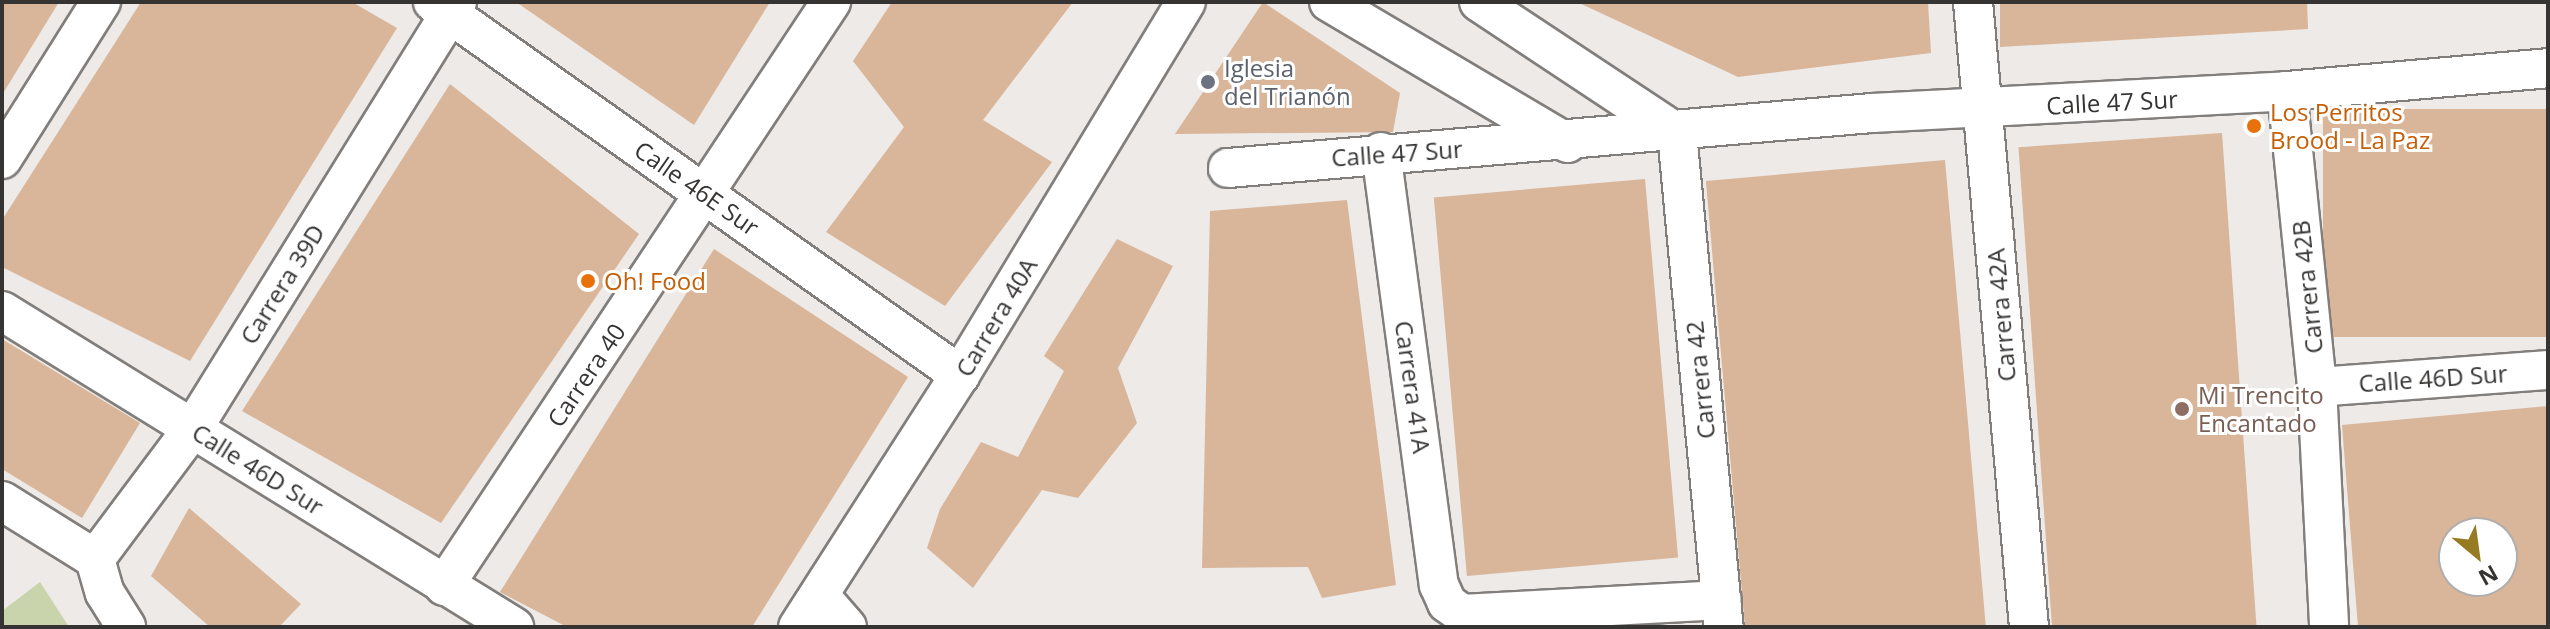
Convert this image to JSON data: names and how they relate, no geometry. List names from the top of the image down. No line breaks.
{"streets":{"street":["Calle 47 Sur","Calle 46E Sur","Carrera 39D","Carrera 42B","Carrera 42A","Carrera 40A","Carrera 40","Calle 46D Sur","Carrera 42","Carrera 41A"]},"crossings":[["Calle 47 Sur","Carrera 42B"],["Calle 47 Sur","Carrera 42A"],["Calle 47 Sur","Carrera 42"],["Calle 47 Sur","Carrera 41A"],["Calle 46E Sur","Carrera 39D"],["Calle 46E Sur","Carrera 40A"],["Calle 46E Sur","Carrera 40"],["Carrera 39D","Calle 46D Sur"],["Carrera 42B","Calle 46D Sur"],["Carrera 40","Calle 46D Sur"],["Carrera 42","Carrera 41A"]],"places":["Iglesia del Trianón","Los Perritos Brood - La Paz","Oh! Food","Mi Trencito Encantado"],"north":"bottom right"}
